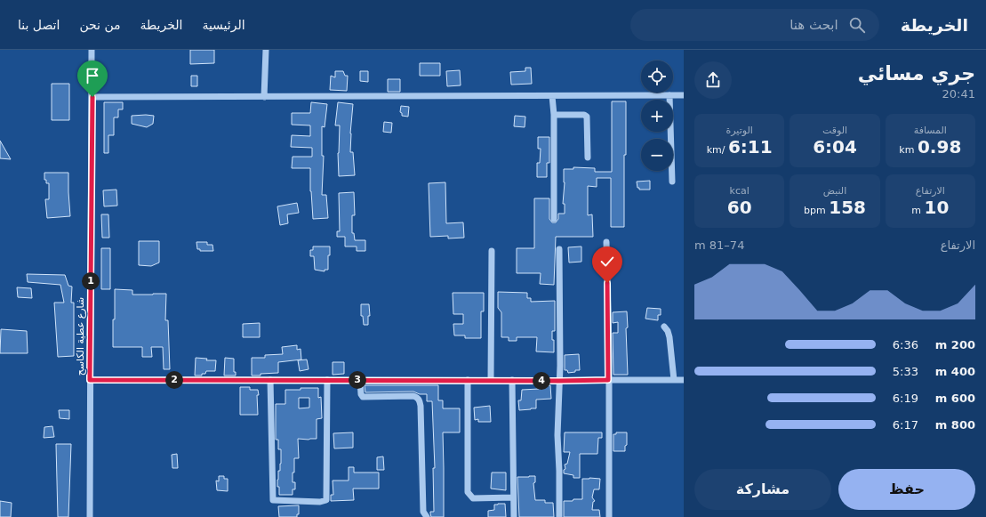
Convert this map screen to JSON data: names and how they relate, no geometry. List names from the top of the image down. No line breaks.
{"streets":{"street":["شارع عطية الكاسح"]},"page":{"header":"الخريطة","search":"ابحث هنا","nav":["الرئيسية","الخريطة","من نحن","اتصل بنا"],"heading":["جري مسائي","20:41"],"map_buttons":["+","−"],"stats":[["المسافة","0.98 km"],["الوقت","6:04"],["الوتيرة","6:11 /km"],["الارتفاع","10 m"],["النبض","158 bpm"],["kcal","60"]],"chart":["الارتفاع","74–81 m"],"pins":["1","2","3","4"],"list":[{"name":"200 m","note":"6:36"},{"name":"400 m","note":"5:33"},{"name":"600 m","note":"6:19"},{"name":"800 m","note":"6:17"}],"buttons":["حفظ","مشاركة"]}}
